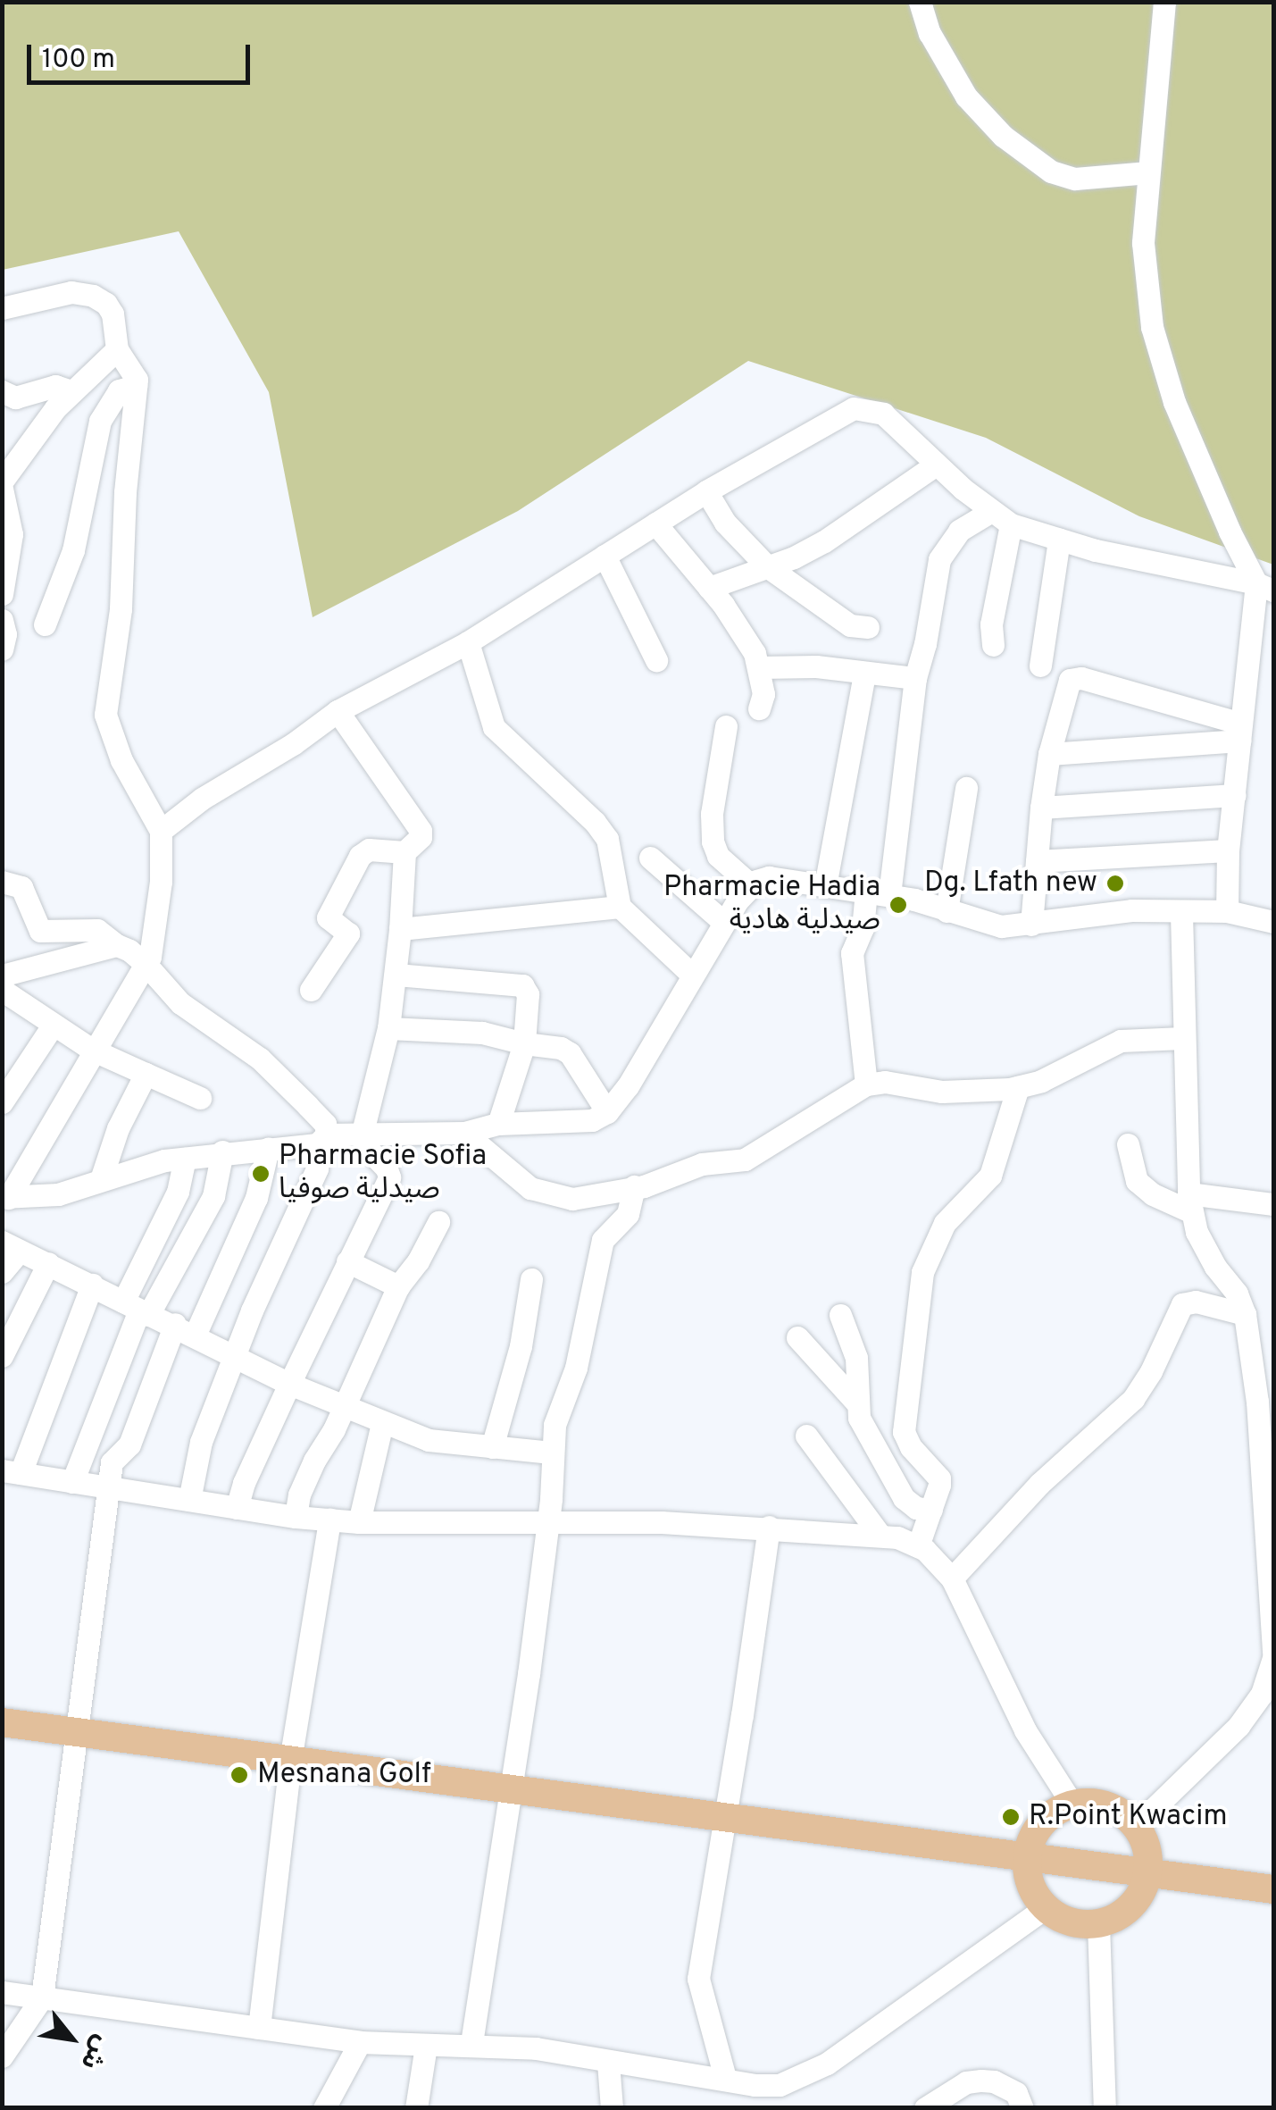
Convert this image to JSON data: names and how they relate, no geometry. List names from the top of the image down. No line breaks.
{"places":["Dg. Lfath new","Pharmacie Hadia صيدلية هادية","Pharmacie Sofia صيدلية صوفيا","Mesnana Golf","R.Point Kwacim"],"scale_bar":"100 m","north":"bottom right"}
